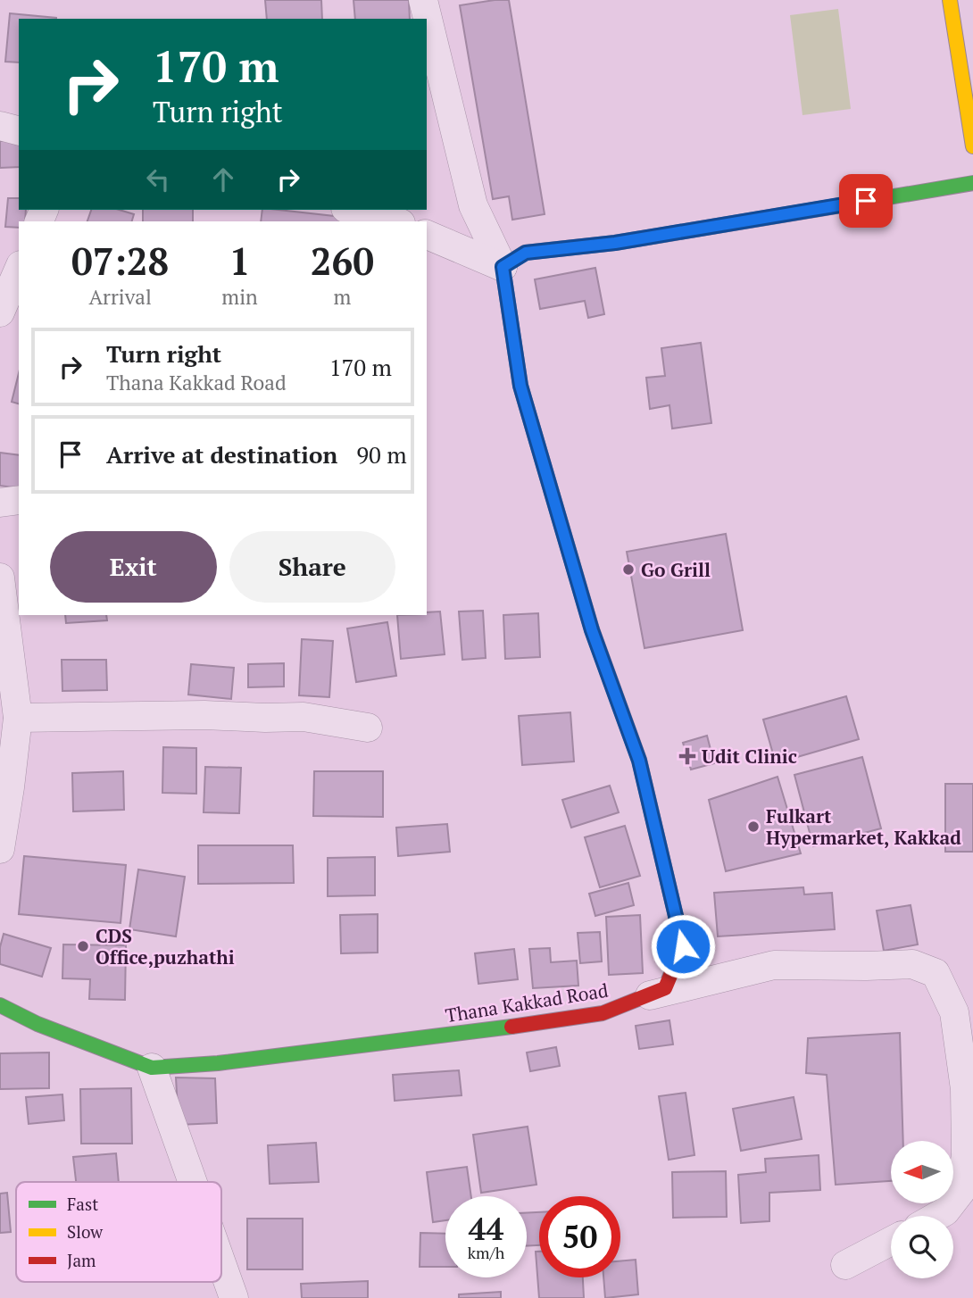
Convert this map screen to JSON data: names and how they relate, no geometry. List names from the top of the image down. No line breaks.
{"streets":{"main road":["Thana Kakkad Road"]},"places":{"other":["Go Grill","Fulkart Hypermarket, Kakkad","CDS Office,puzhathi"],"health":["Udit Clinic"]},"legend":["Fast","Slow","Jam"],"north":"left","page":{"turn":["170 m","Turn right"],"eta":["07:28","Arrival","1","min","260","m"],"list":[{"name":"Turn right","note":"Thana Kakkad Road","value":"170 m"},{"name":"Arrive at destination","value":"90 m"}],"buttons":["Exit","Share"],"speed":"44 km/h","limit":"50"}}
